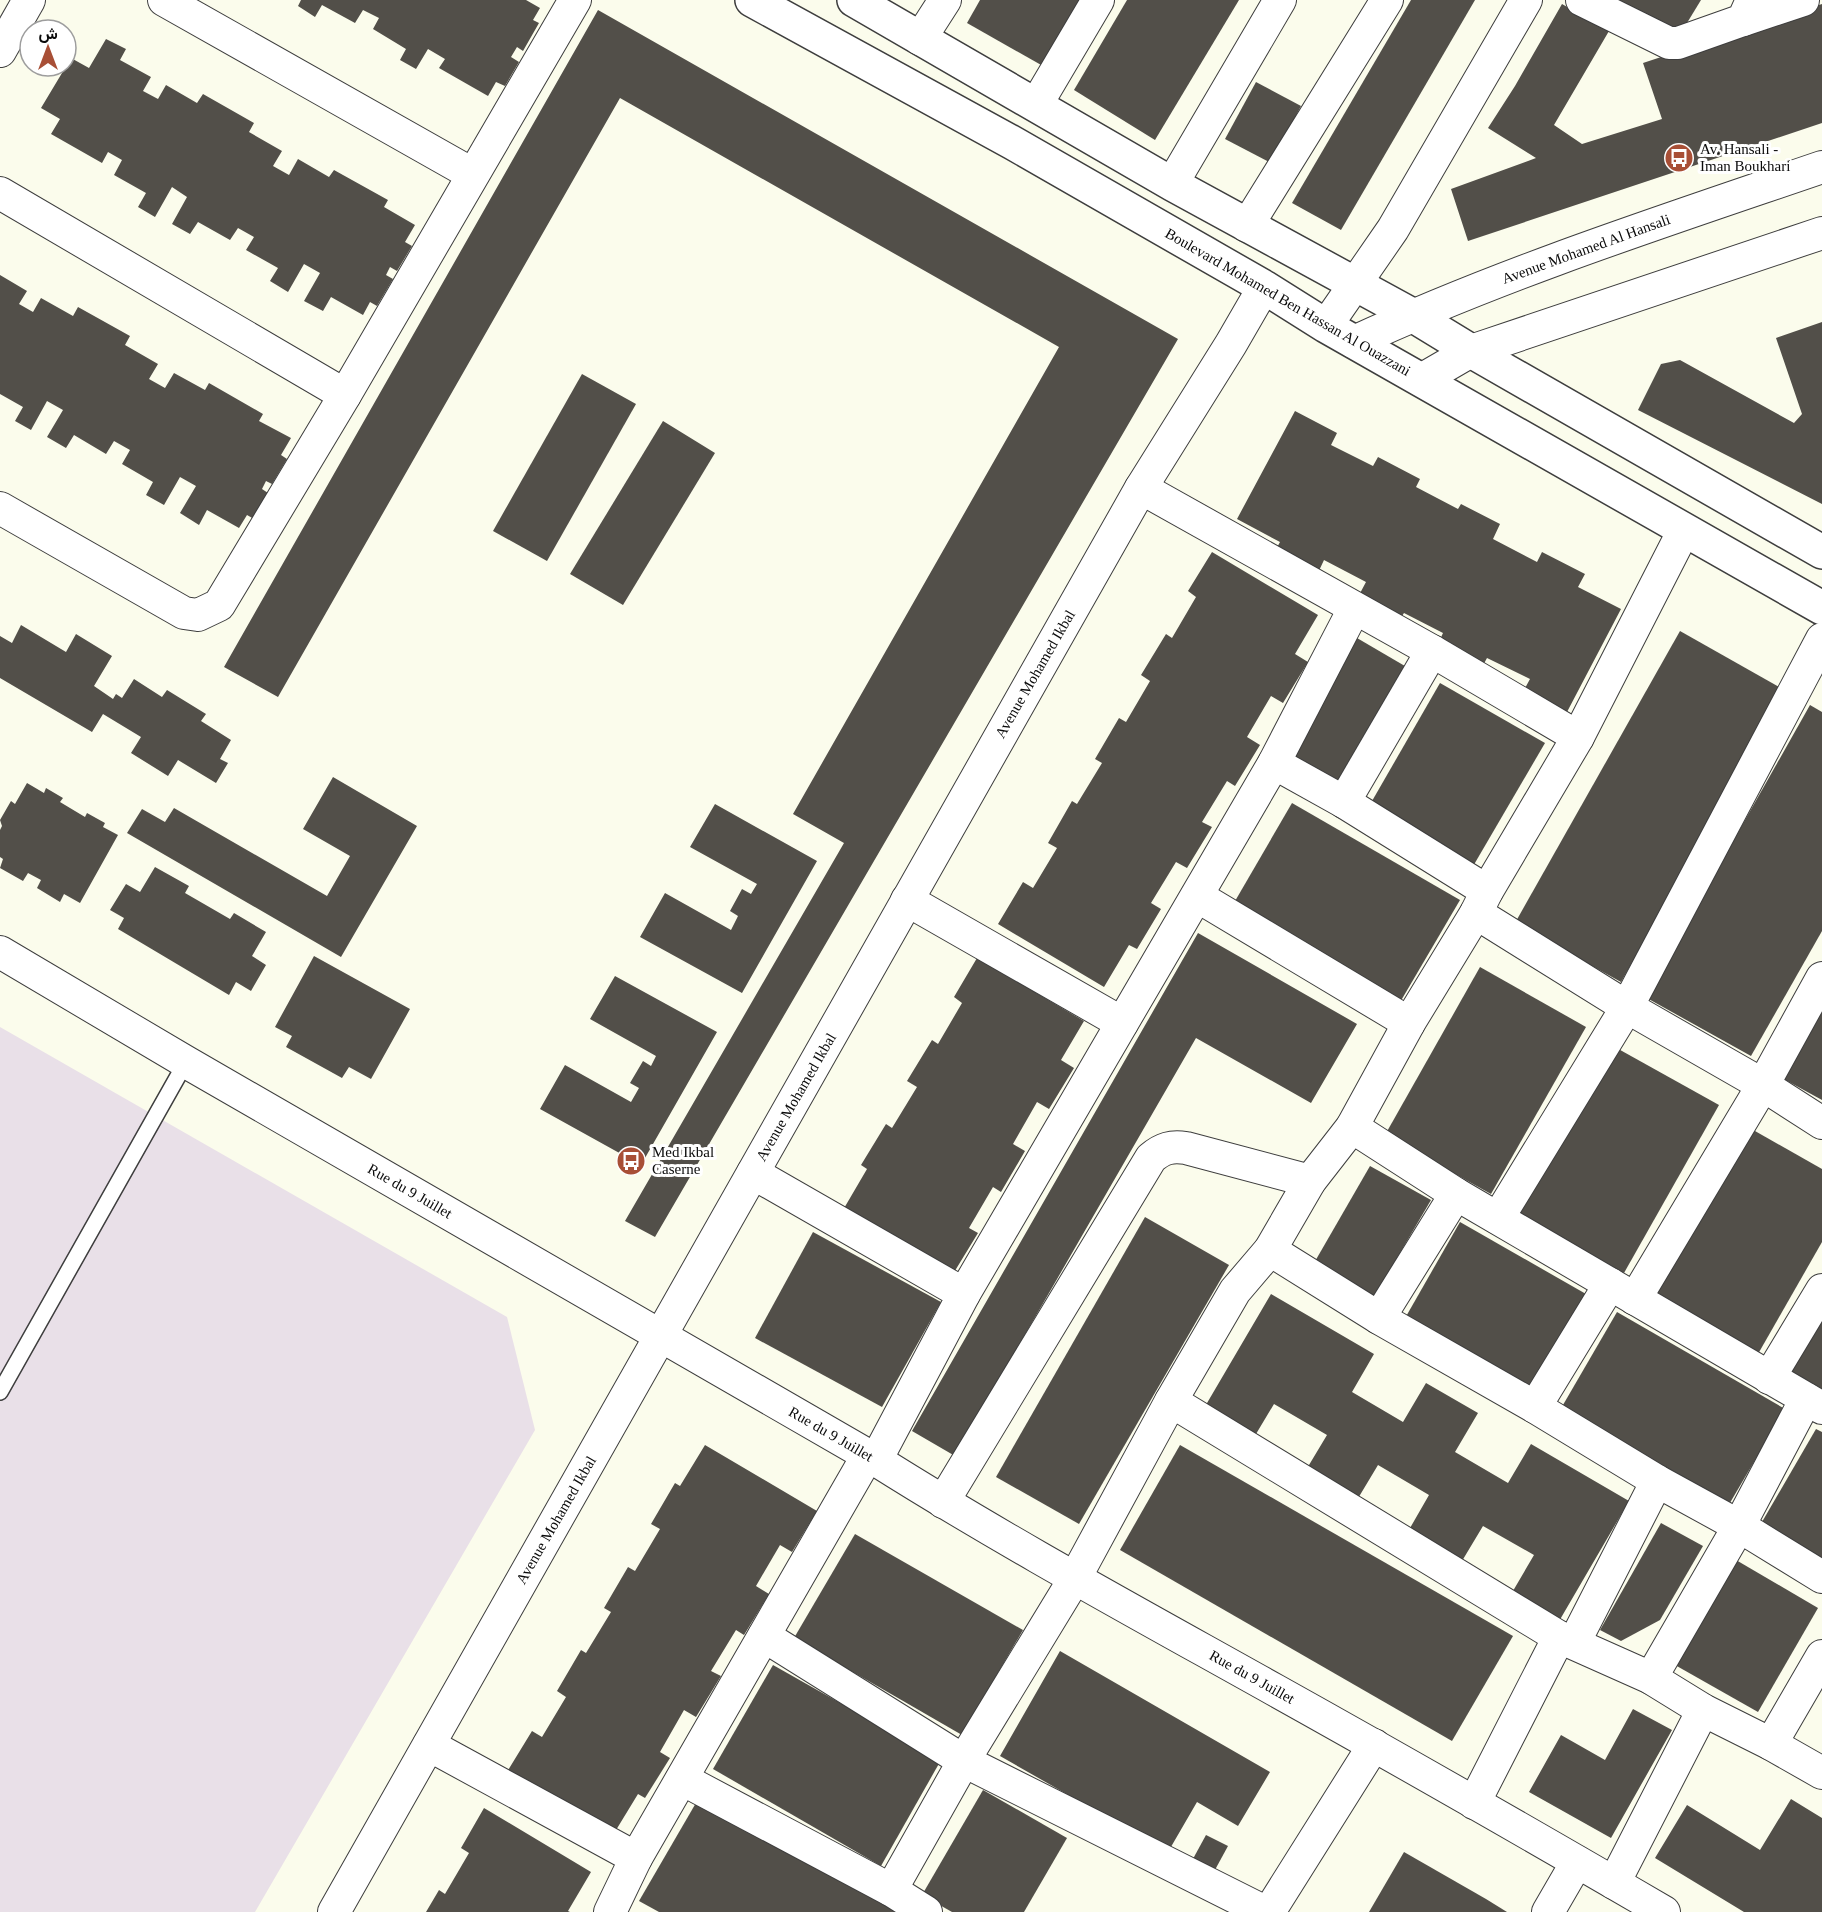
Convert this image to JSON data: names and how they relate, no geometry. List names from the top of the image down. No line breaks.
{"streets":{"street":["Avenue Mohamed Al Hansali","Boulevard Mohamed Ben Hassan Al Ouazzani","Avenue Mohamed Ikbal","Rue du 9 Juillet"]},"crossings":[["Avenue Mohamed Al Hansali","Boulevard Mohamed Ben Hassan Al Ouazzani"],["Boulevard Mohamed Ben Hassan Al Ouazzani","Avenue Mohamed Ikbal"],["Avenue Mohamed Ikbal","Rue du 9 Juillet"]],"places":{"bus stop":["Av. Hansali - Iman Boukhari","Med Ikbal Caserne"]},"north":"top"}
